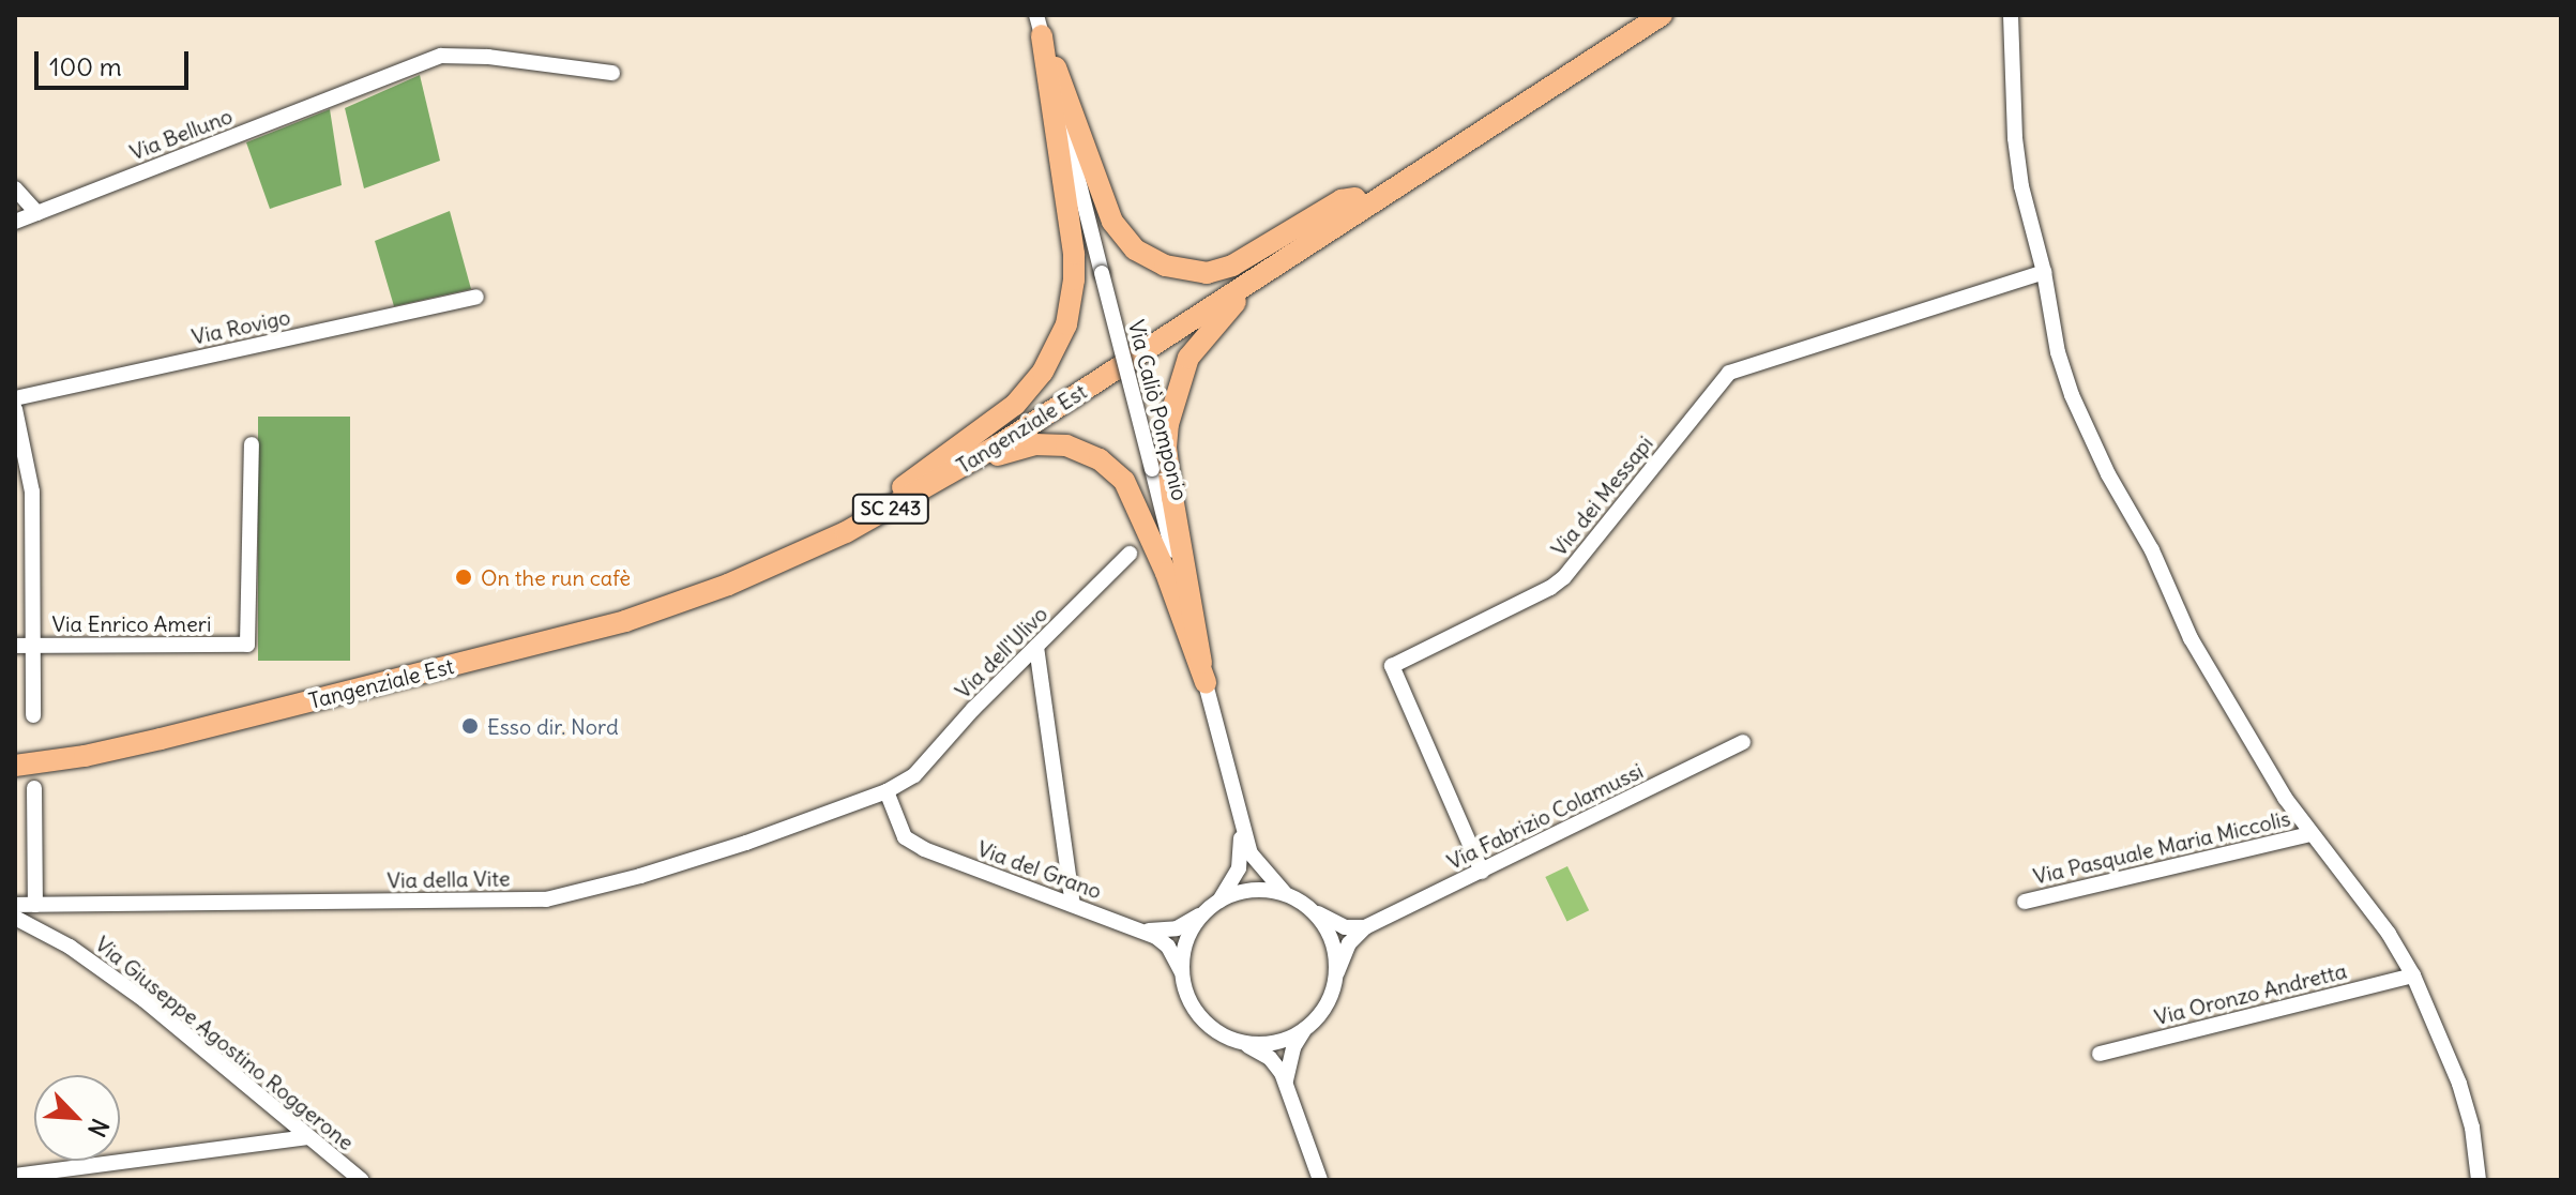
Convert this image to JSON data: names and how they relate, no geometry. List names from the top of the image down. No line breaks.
{"streets":{"highway":["Tangenziale Est","SC 243"],"street":["Via Belluno","Via Rovigo","Via Caliò Pomponio","Via dei Messapi","Via Enrico Ameri","Via dell'Ulivo","Via Fabrizio Colamussi","Via Pasquale Maria Miccolis","Via del Grano","Via della Vite","Via Oronzo Andretta","Via Giuseppe Agostino Roggerone"]},"crossings":[["Via dei Messapi","Via Fabrizio Colamussi"],["Via dell'Ulivo","Via del Grano"],["Via dell'Ulivo","Via della Vite"],["Via del Grano","Via della Vite"]],"places":["On the run cafè","Esso dir. Nord"],"scale_bar":"100 m","north":"bottom right"}
